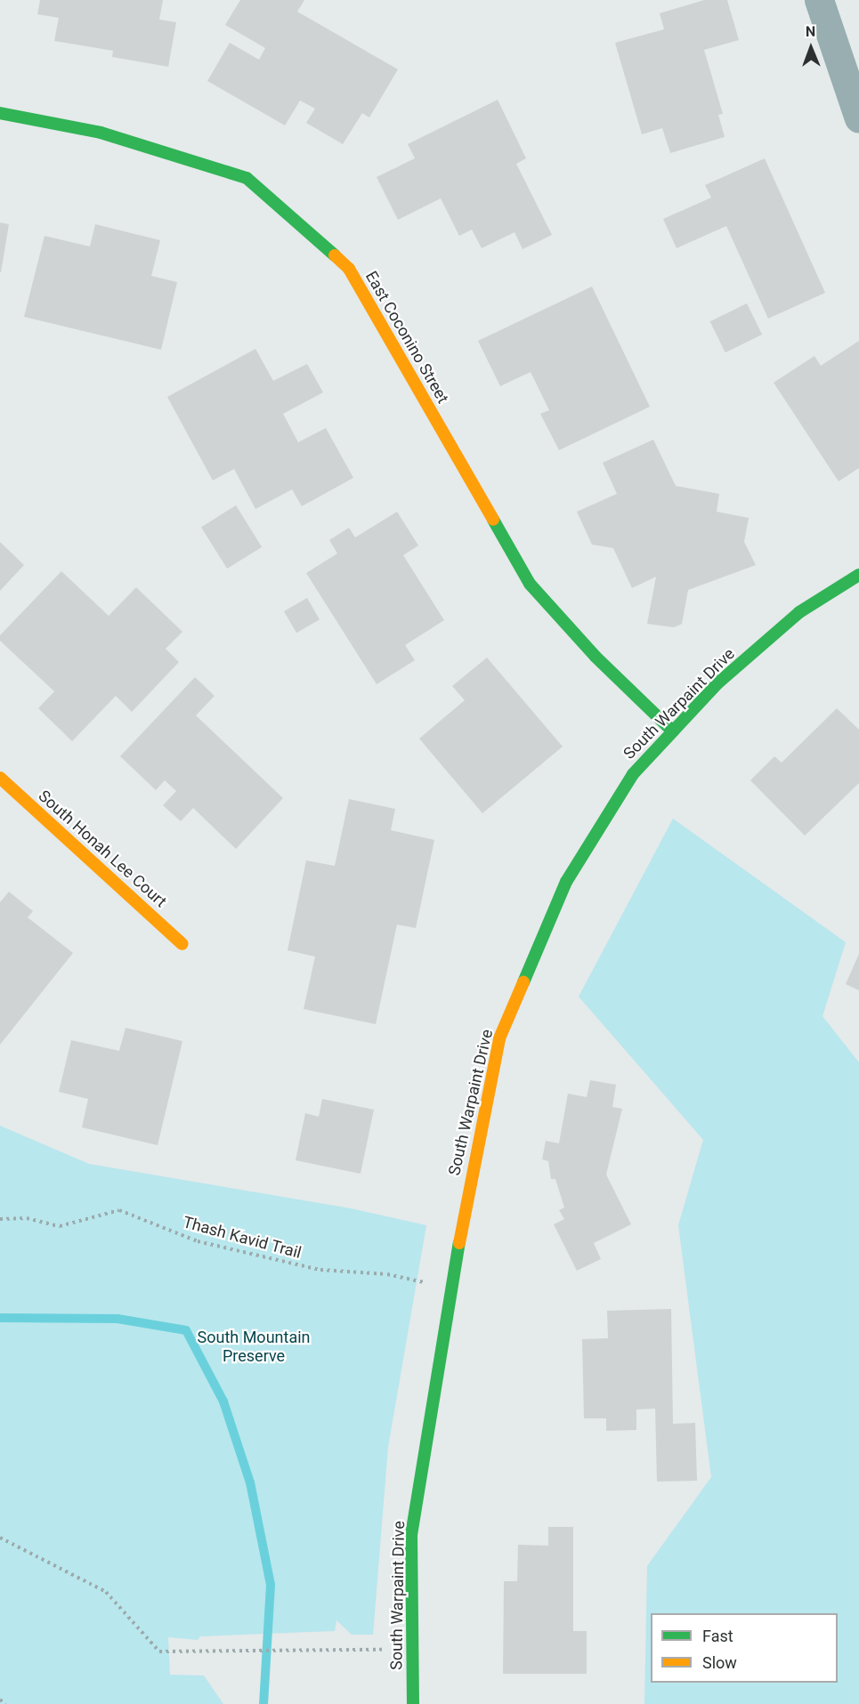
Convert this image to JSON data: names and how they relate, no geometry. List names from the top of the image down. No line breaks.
{"streets":{"street":["East Coconino Street","South Warpaint Drive","South Honah Lee Court"],"path":["Thash Kavid Trail"]},"crossings":[["East Coconino Street","South Warpaint Drive"],["South Warpaint Drive","Thash Kavid Trail"]],"parks":["South Mountain Preserve"],"legend":["Fast","Slow"],"north":"top"}
